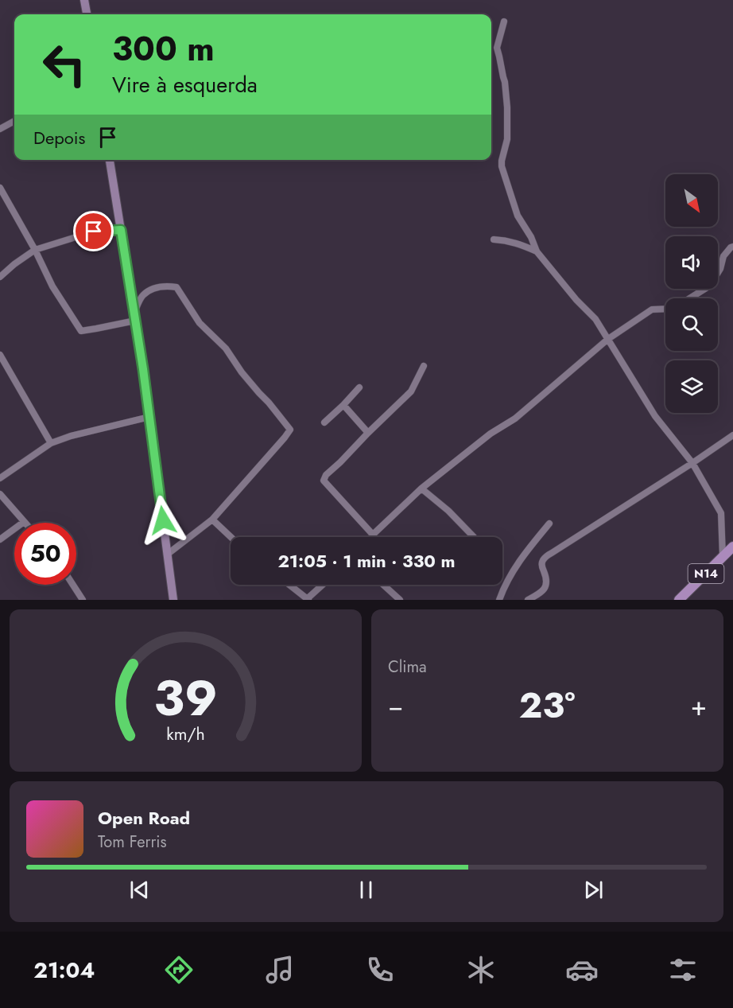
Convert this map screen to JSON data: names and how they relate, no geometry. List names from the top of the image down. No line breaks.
{"streets":{"main road":["N14"]},"north":"bottom right","page":{"turn":["300 m","Vire à esquerda"],"then":"Depois","limit":"50","trip":"21:05 · 1 min · 330 m","tile":"Clima","heat":["−","23°","+"],"song":["Open Road","Tom Ferris"],"tabs":"21:04","gauge":["39","km/h"]}}
